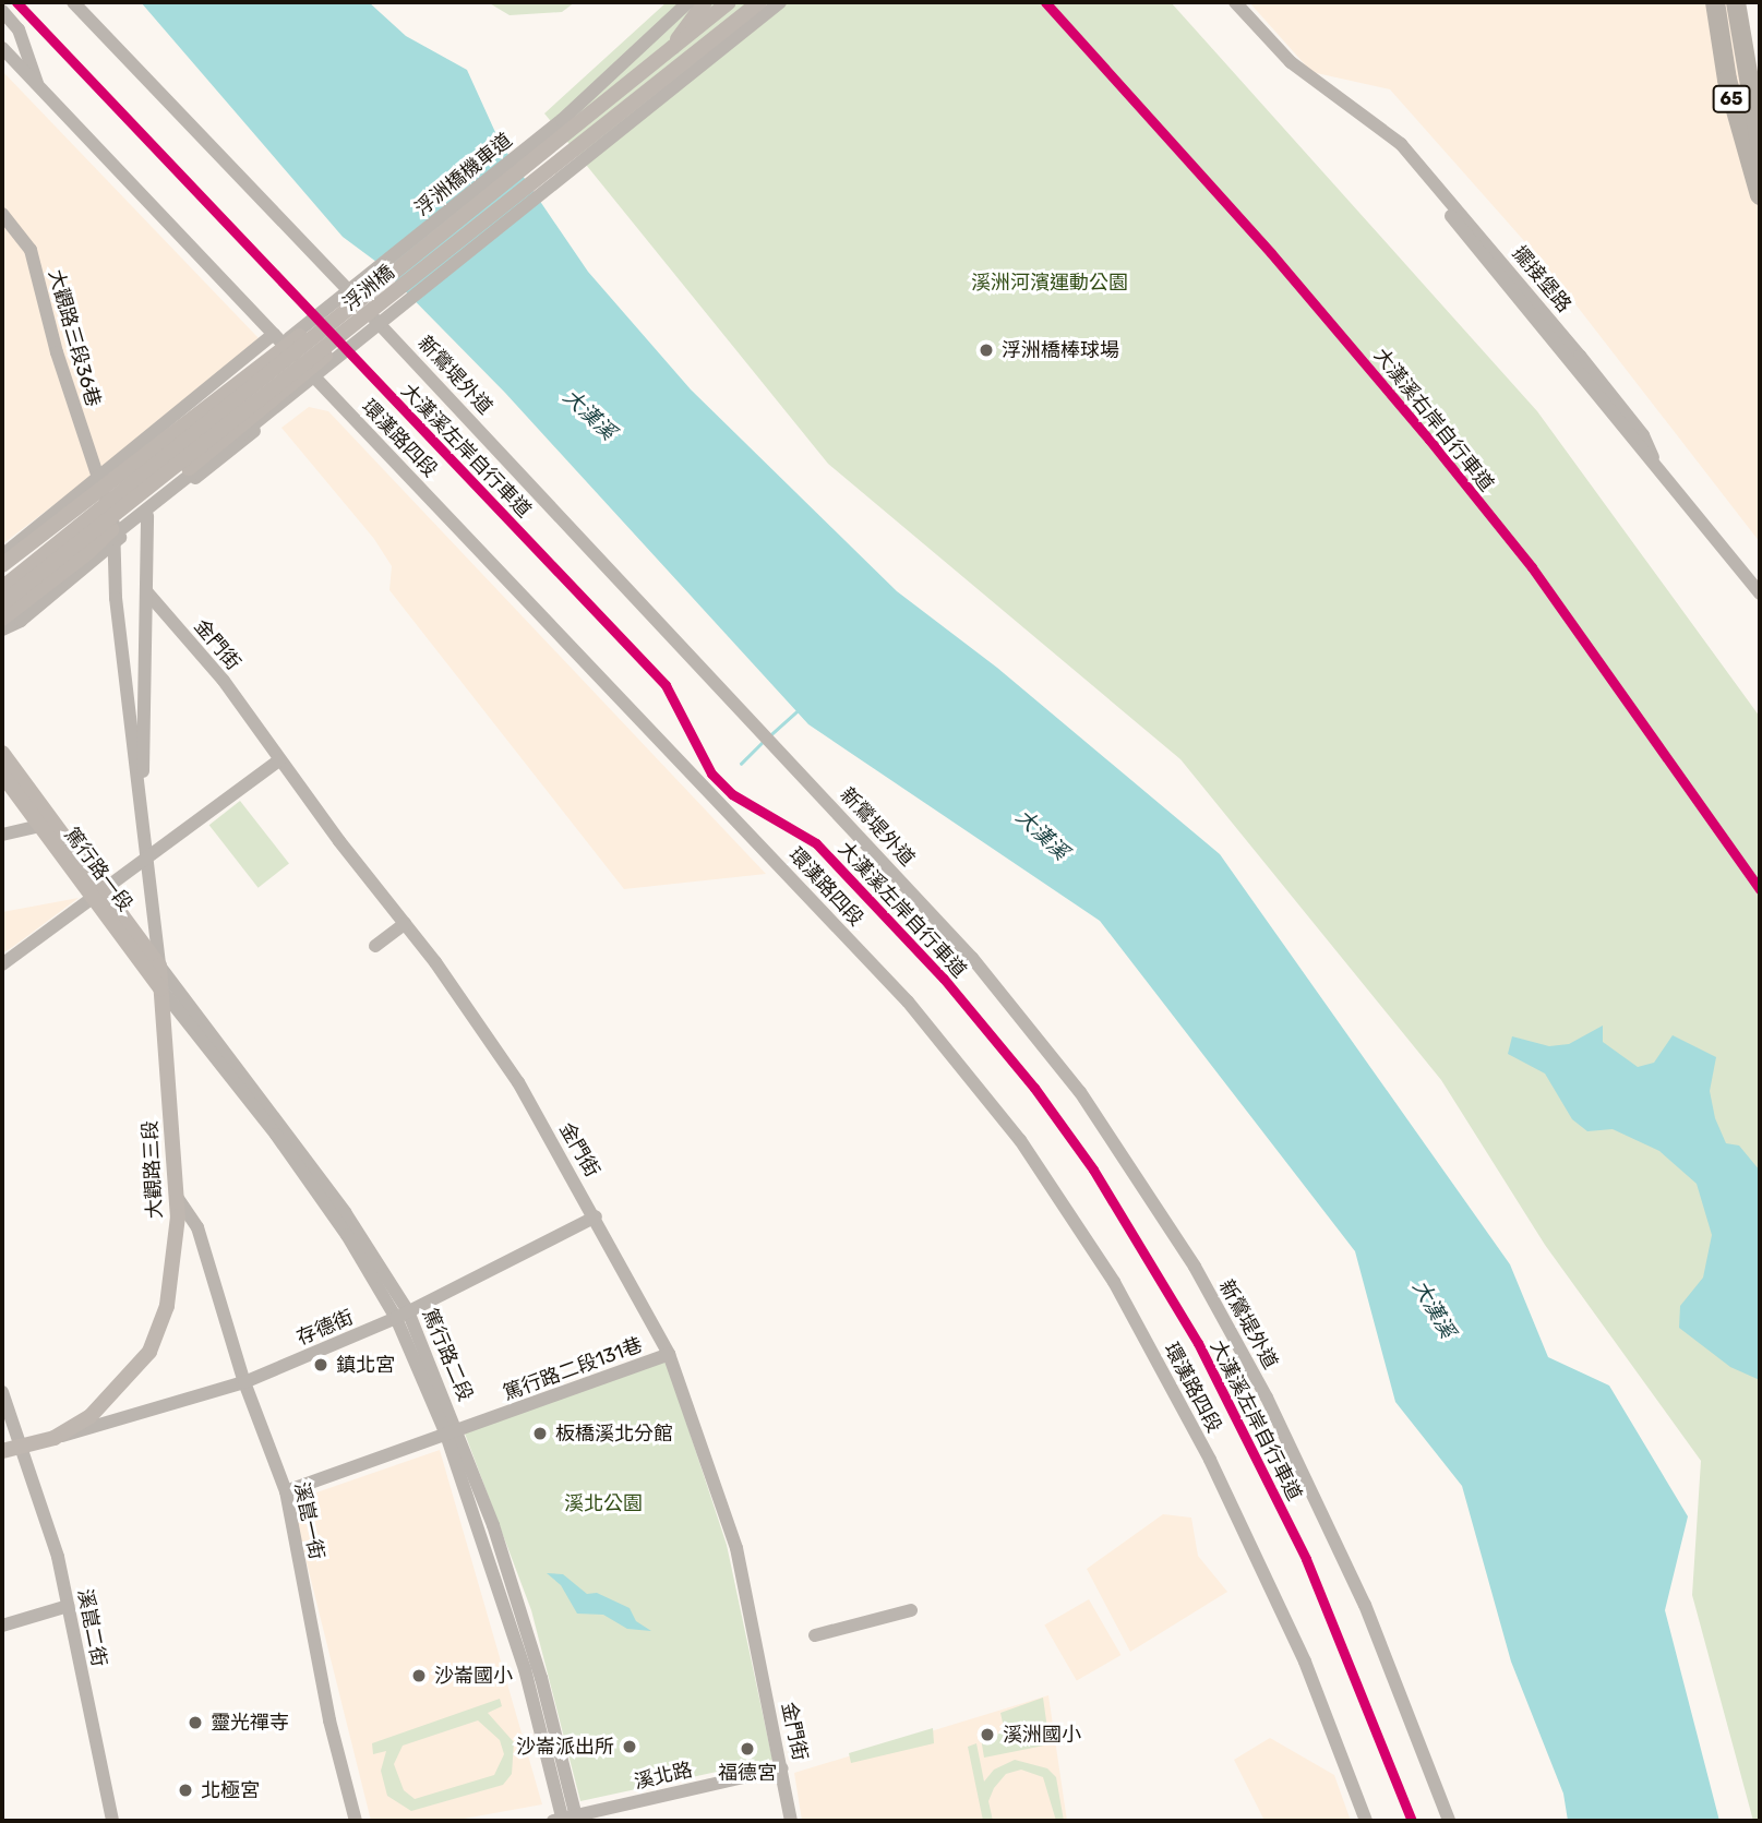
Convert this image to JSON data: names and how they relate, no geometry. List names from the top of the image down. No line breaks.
{"streets":{"highway":["65"],"main road":["浮洲橋","篤行路一段","大觀路三段"],"street":["浮洲橋機車道","擺接堡路","大觀路三段36巷","新鶯堤外道","環漢路四段","金門街","存德街","篤行路二段","篤行路二段131巷","溪崑一街","溪崑二街","溪北路"],"cycle path":["大漢溪右岸自行車道","大漢溪左岸自行車道"]},"crossings":[["大觀路三段36巷","大觀路三段"],["金門街","大觀路三段"],["金門街","存德街"],["金門街","篤行路二段131巷"],["金門街","溪北路"],["篤行路一段","大觀路三段"],["篤行路一段","篤行路二段"],["大觀路三段","存德街"],["大觀路三段","篤行路二段"],["大觀路三段","溪崑一街"],["大觀路三段","溪崑二街"],["存德街","篤行路二段"],["存德街","溪崑一街"],["篤行路二段","篤行路二段131巷"],["篤行路二段","溪北路"],["篤行路二段131巷","溪崑一街"]],"water":["大漢溪"],"parks":["溪洲河濱運動公園","溪北公園"],"places":["浮洲橋棒球場","鎮北宮","板橋溪北分館","沙崙國小","靈光禪寺","溪洲國小","沙崙派出所","福德宮","北極宮"]}
